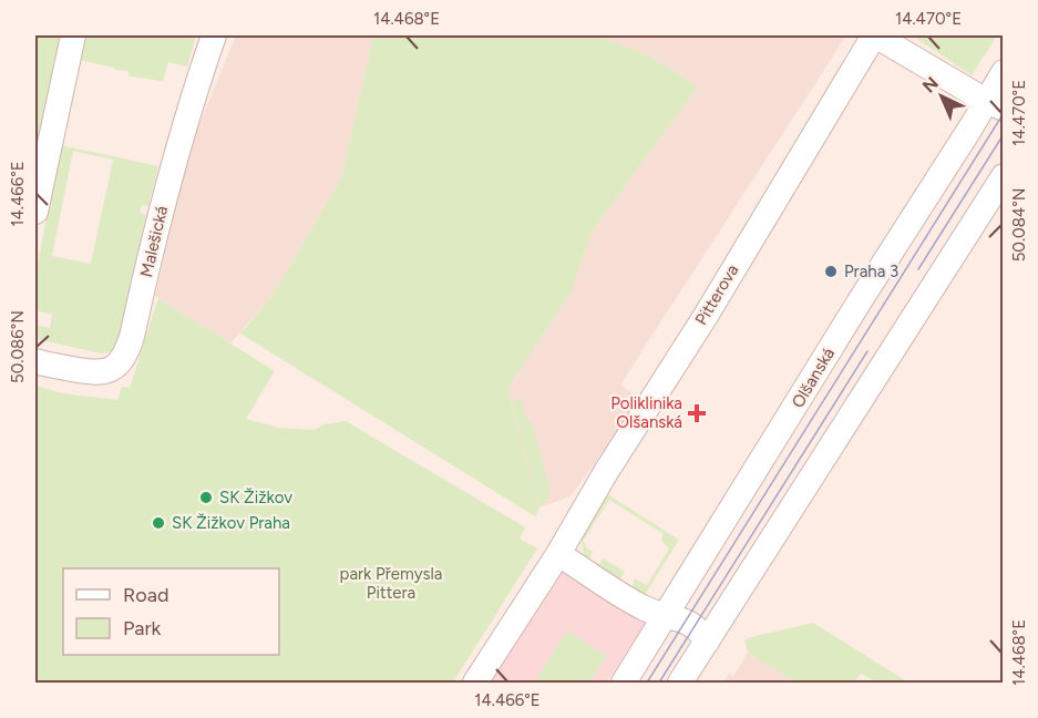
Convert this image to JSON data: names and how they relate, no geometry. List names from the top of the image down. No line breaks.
{"streets":{"street":["Malešická","Pitterova","Olšanská"]},"parks":["park Přemysla Pittera"],"places":{"other":["Praha 3","SK Žižkov","SK Žižkov Praha"],"health":["Poliklinika Olšanská"]},"legend":["Road","Park"],"north":"top left","coordinates":["14.468°E","14.470°E","14.466°E","50.084°N","50.086°N"]}
